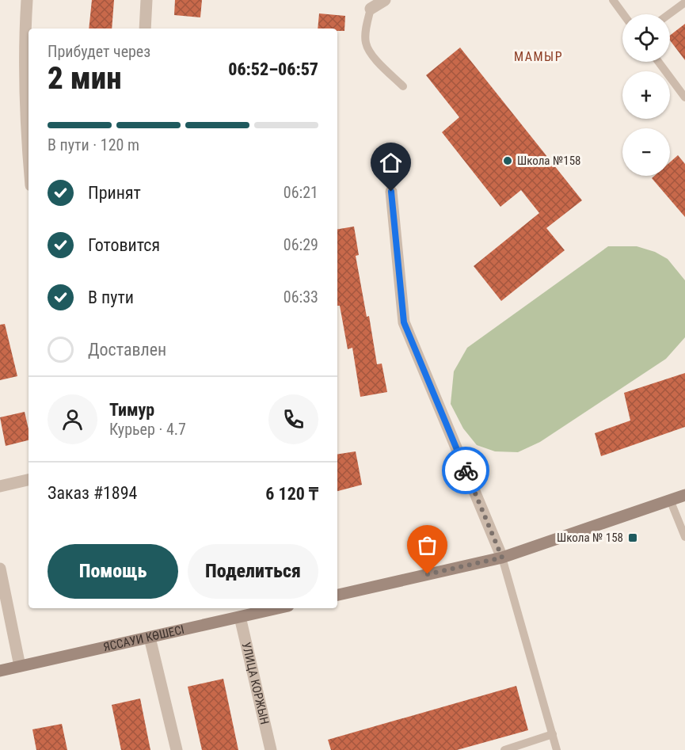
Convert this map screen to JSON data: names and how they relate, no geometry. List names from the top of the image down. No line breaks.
{"streets":{"main road":["ЯССАУИ КӨШЕСІ"],"street":["УЛИЦА КОРЖЫН"]},"crossings":[["ЯССАУИ КӨШЕСІ","УЛИЦА КОРЖЫН"]],"districts":["МАМЫР"],"places":{"other":["Школа №158"],"transit":["Школа № 158"]},"page":{"map_buttons":["+","−"],"heading":["2 мин","Прибудет через","06:52–06:57"],"panel":["Тимур","Курьер · 4.7","Заказ #1894","6 120 ₸"],"bar":"В пути · 120 m","list":[["Принят","06:21"],["Готовится","06:29"],["В пути","06:33"],"Доставлен"],"buttons":["Помощь","Поделиться"]}}
